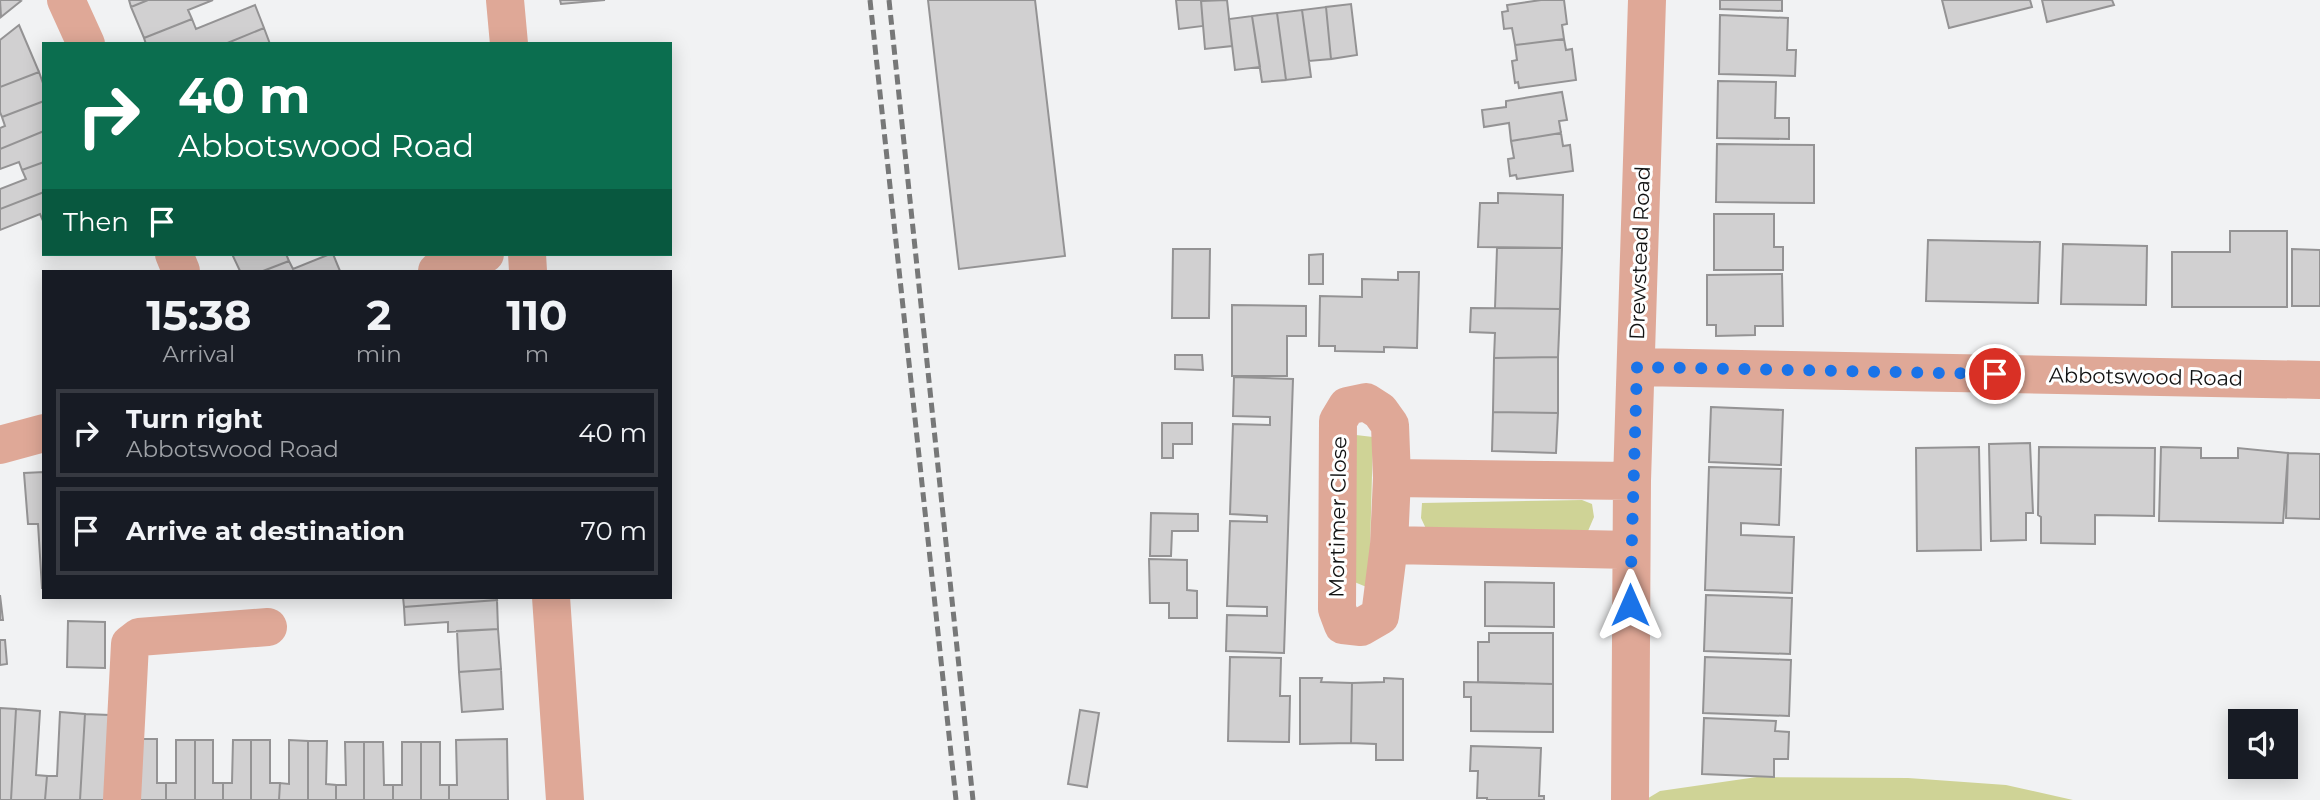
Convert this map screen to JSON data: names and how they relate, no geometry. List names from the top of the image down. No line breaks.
{"streets":{"street":["Drewstead Road","Abbotswood Road","Mortimer Close"]},"crossings":[["Drewstead Road","Abbotswood Road"]],"page":{"turn":["40 m","Abbotswood Road"],"then":"Then","eta":["15:38","Arrival","2","min","110","m"],"list":[{"name":"Turn right","note":"Abbotswood Road","value":"40 m"},{"name":"Arrive at destination","value":"70 m"}]}}
